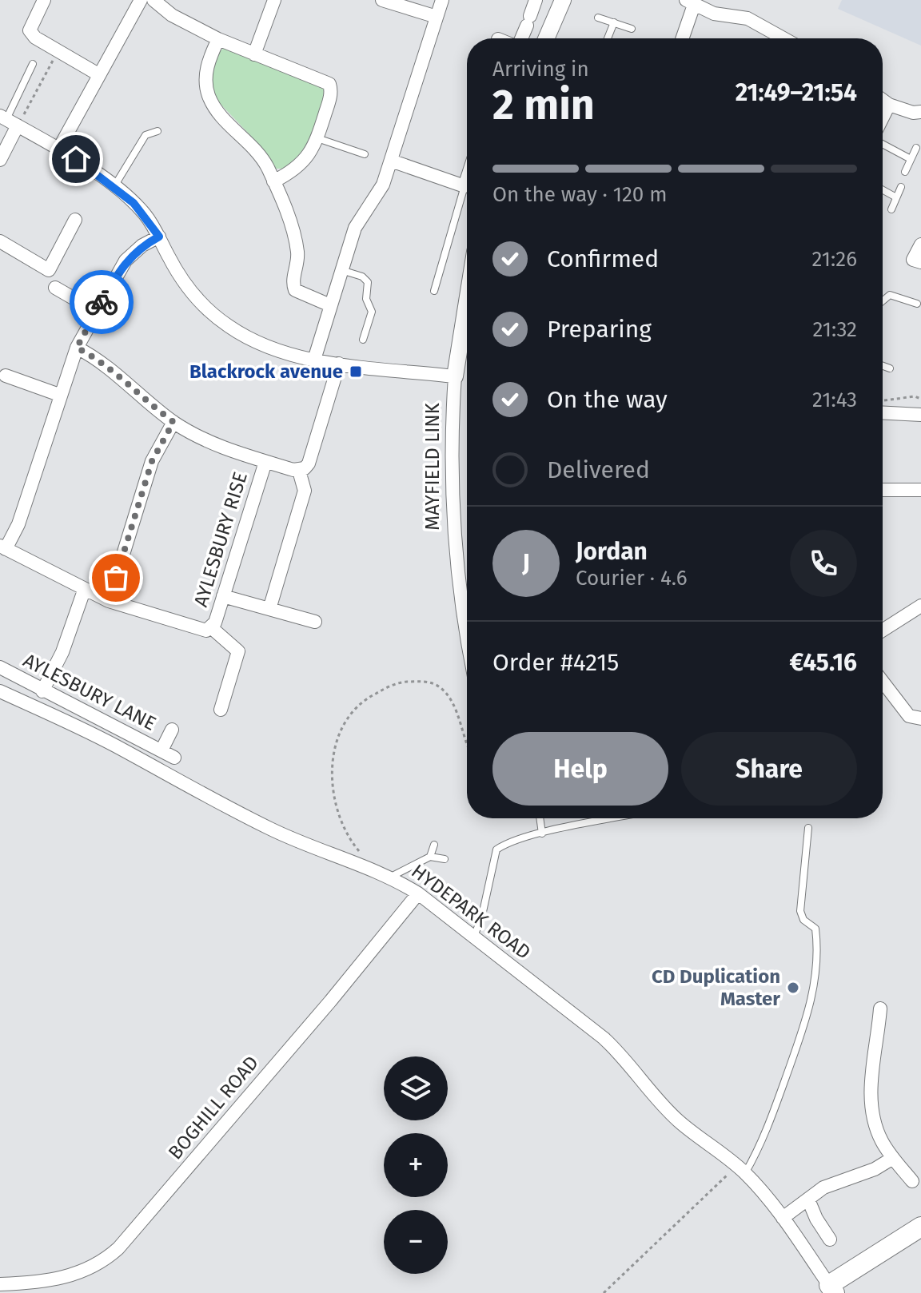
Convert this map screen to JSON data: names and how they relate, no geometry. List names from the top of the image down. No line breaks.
{"streets":{"street":["MAYFIELD LINK","AYLESBURY RISE","AYLESBURY LANE","HYDEPARK ROAD","BOGHILL ROAD"]},"crossings":[["HYDEPARK ROAD","BOGHILL ROAD"]],"places":{"transit":["Blackrock avenue"],"other":["CD Duplication Master"]},"page":{"heading":["2 min","Arriving in","21:49–21:54"],"panel":["Jordan","Courier · 4.6","Order #4215","€45.16"],"bar":"On the way · 120 m","list":[["Confirmed","21:26"],["Preparing","21:32"],["On the way","21:43"],"Delivered"],"round":"J","buttons":["Help","Share"],"map_buttons":["+","−"]}}
